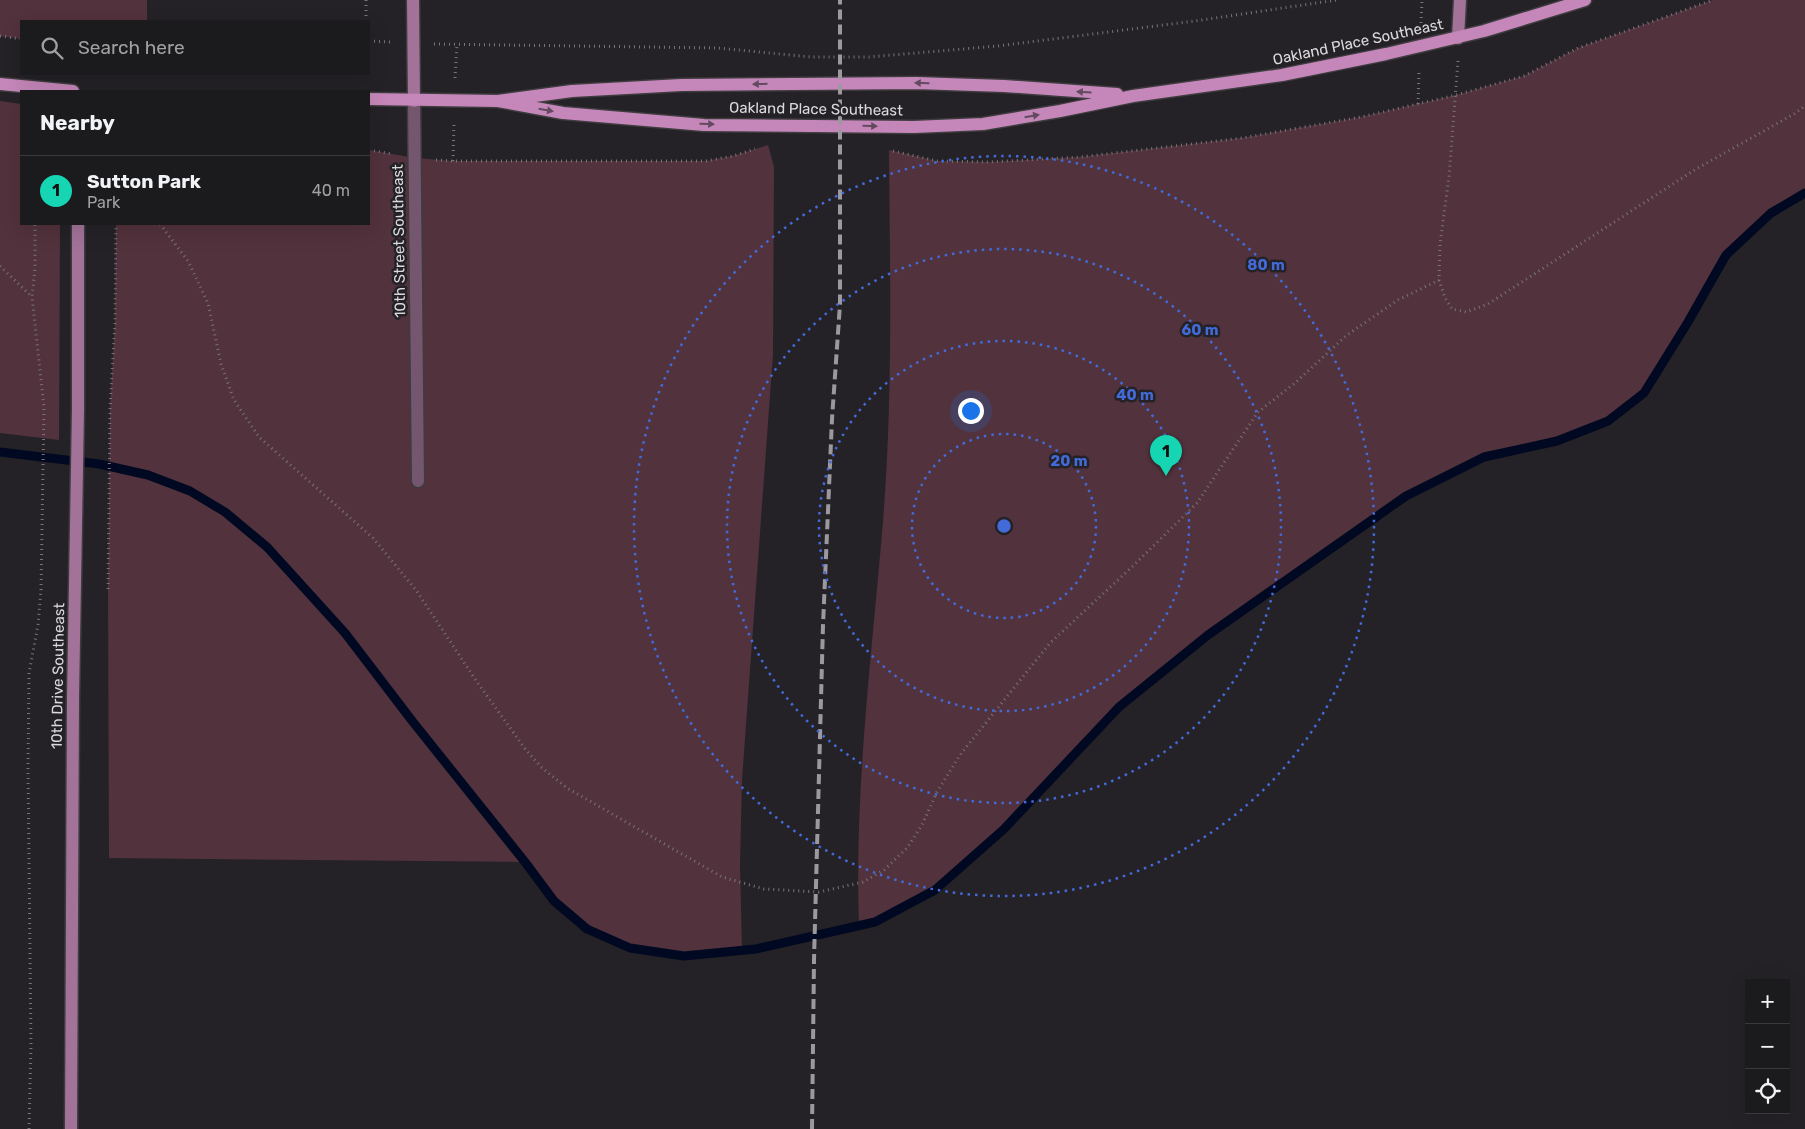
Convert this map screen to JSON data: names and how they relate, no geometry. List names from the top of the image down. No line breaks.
{"streets":{"main road":["Oakland Place Southeast","10th Street Southeast","10th Drive Southeast"]},"crossings":[["Oakland Place Southeast","10th Street Southeast"]],"page":{"search":"Search here","heading":"Nearby","list":[{"mark":"1","name":"Sutton Park","note":"Park","value":"40 m"}],"pins":"1","map_buttons":["+","−"]},"rings":["80 m","60 m","40 m","20 m"]}
